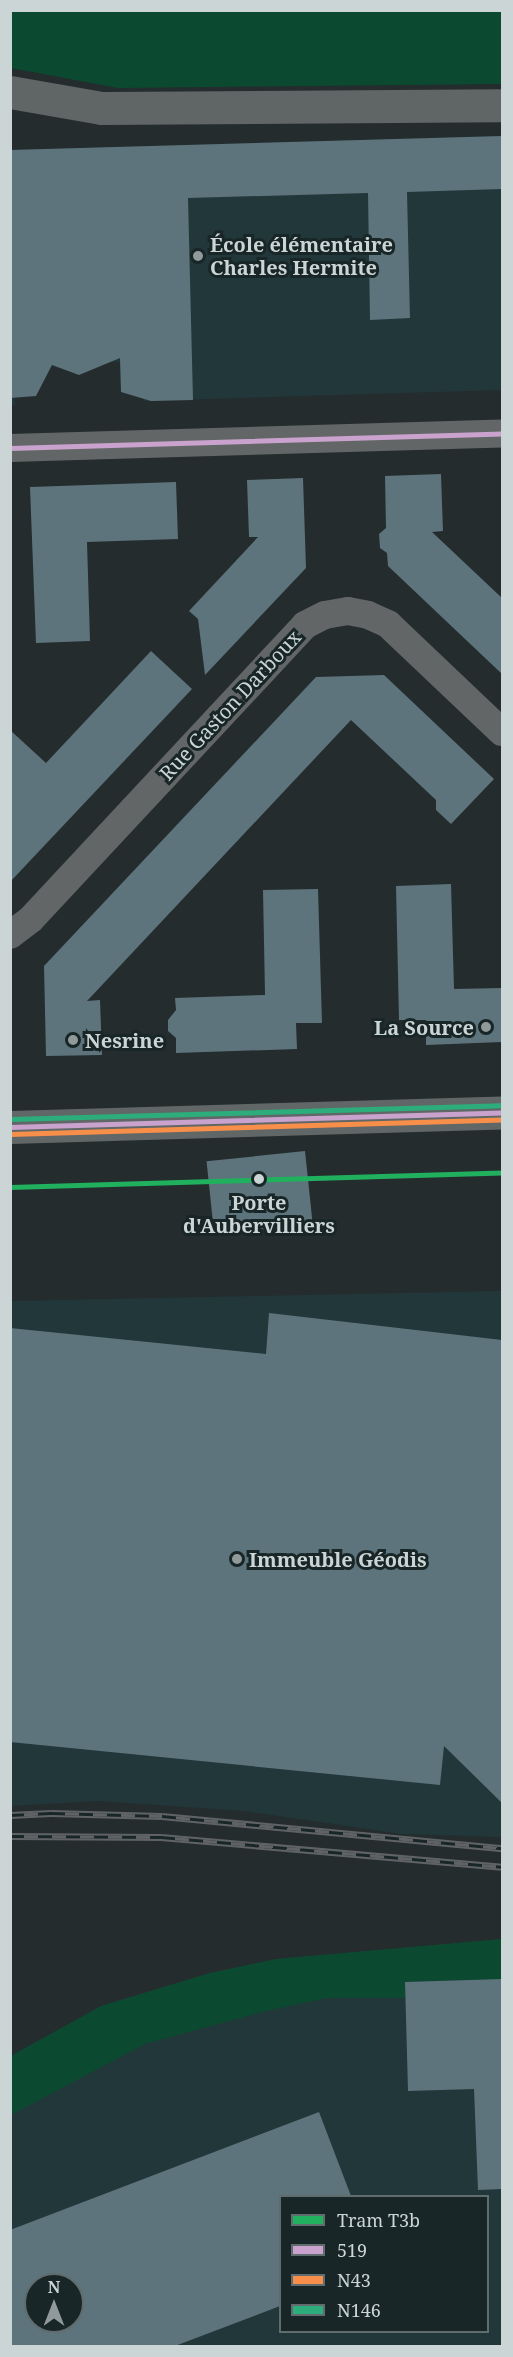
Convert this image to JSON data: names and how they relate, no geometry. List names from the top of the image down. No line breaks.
{"streets":{"street":["Rue Gaston Darboux"]},"places":["École élémentaire Charles Hermite","La Source","Nesrine","Porte d'Aubervilliers","Immeuble Géodis"],"lines":["transit line 519","transit line N146","transit line N43","tram line T3b"],"legend":["Tram T3b","519","N43","N146"],"north":"top"}
